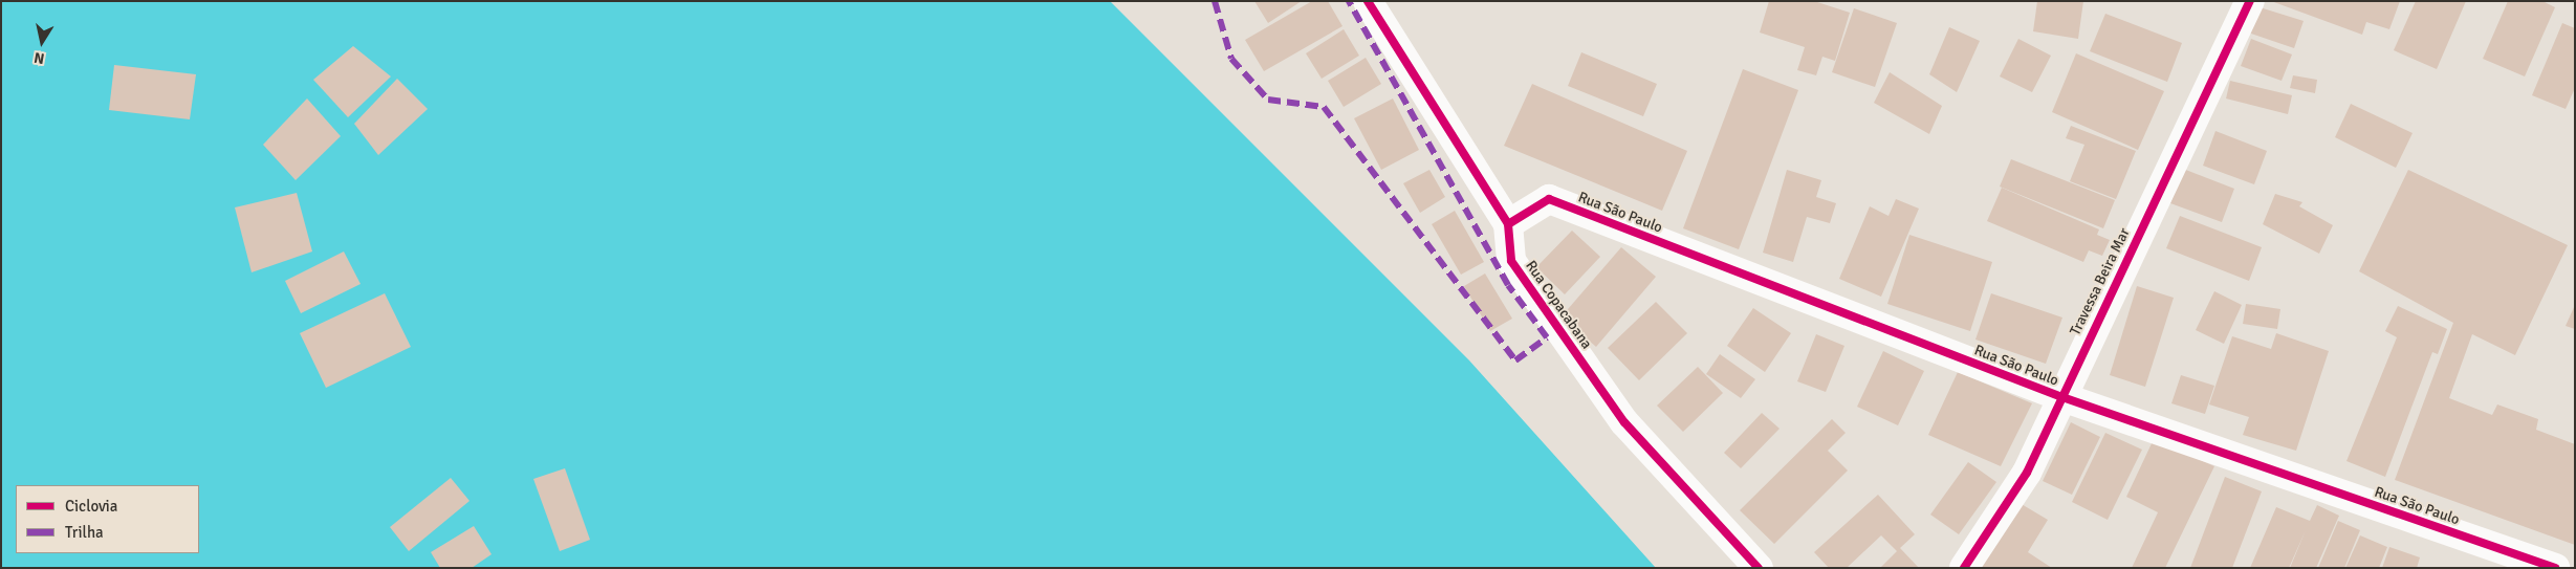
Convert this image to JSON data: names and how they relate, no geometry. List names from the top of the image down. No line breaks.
{"streets":{"street":["Rua São Paulo","Travessa Beira Mar","Rua Copacabana"]},"crossings":[["Rua São Paulo","Travessa Beira Mar"],["Rua São Paulo","Rua Copacabana"]],"legend":["Ciclovia","Trilha"],"north":"bottom"}
